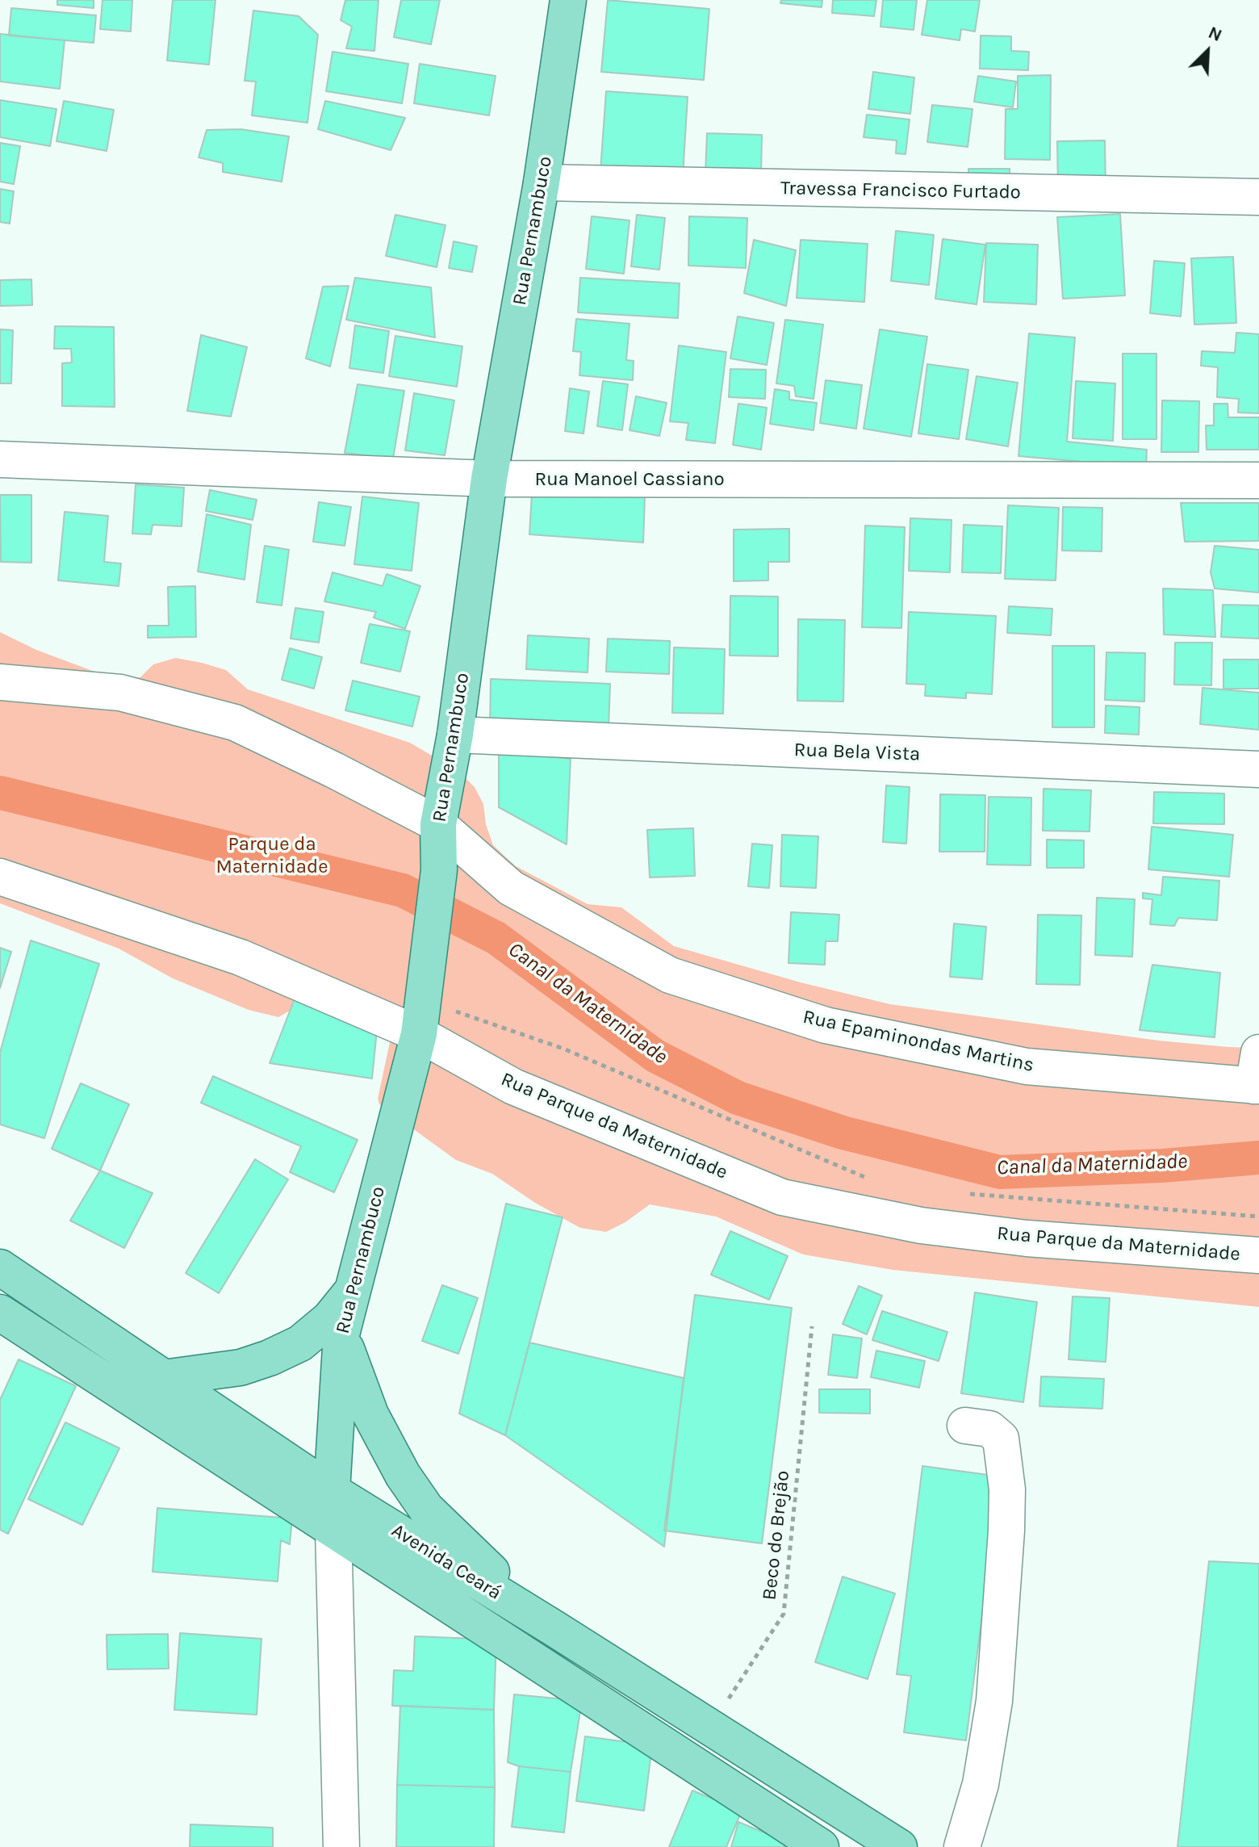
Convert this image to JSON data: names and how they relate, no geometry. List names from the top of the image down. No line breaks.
{"streets":{"main road":["Rua Pernambuco","Avenida Ceará"],"street":["Travessa Francisco Furtado","Rua Manoel Cassiano","Rua Bela Vista","Rua Epaminondas Martins","Rua Parque da Maternidade"],"path":["Beco do Brejão"]},"crossings":[["Travessa Francisco Furtado","Rua Pernambuco"],["Rua Pernambuco","Rua Manoel Cassiano"],["Rua Pernambuco","Rua Bela Vista"],["Rua Pernambuco","Rua Epaminondas Martins"],["Rua Pernambuco","Rua Parque da Maternidade"],["Rua Pernambuco","Avenida Ceará"],["Beco do Brejão","Avenida Ceará"]],"water":["Canal da Maternidade"],"parks":["Parque da Maternidade"],"north":"top right"}
